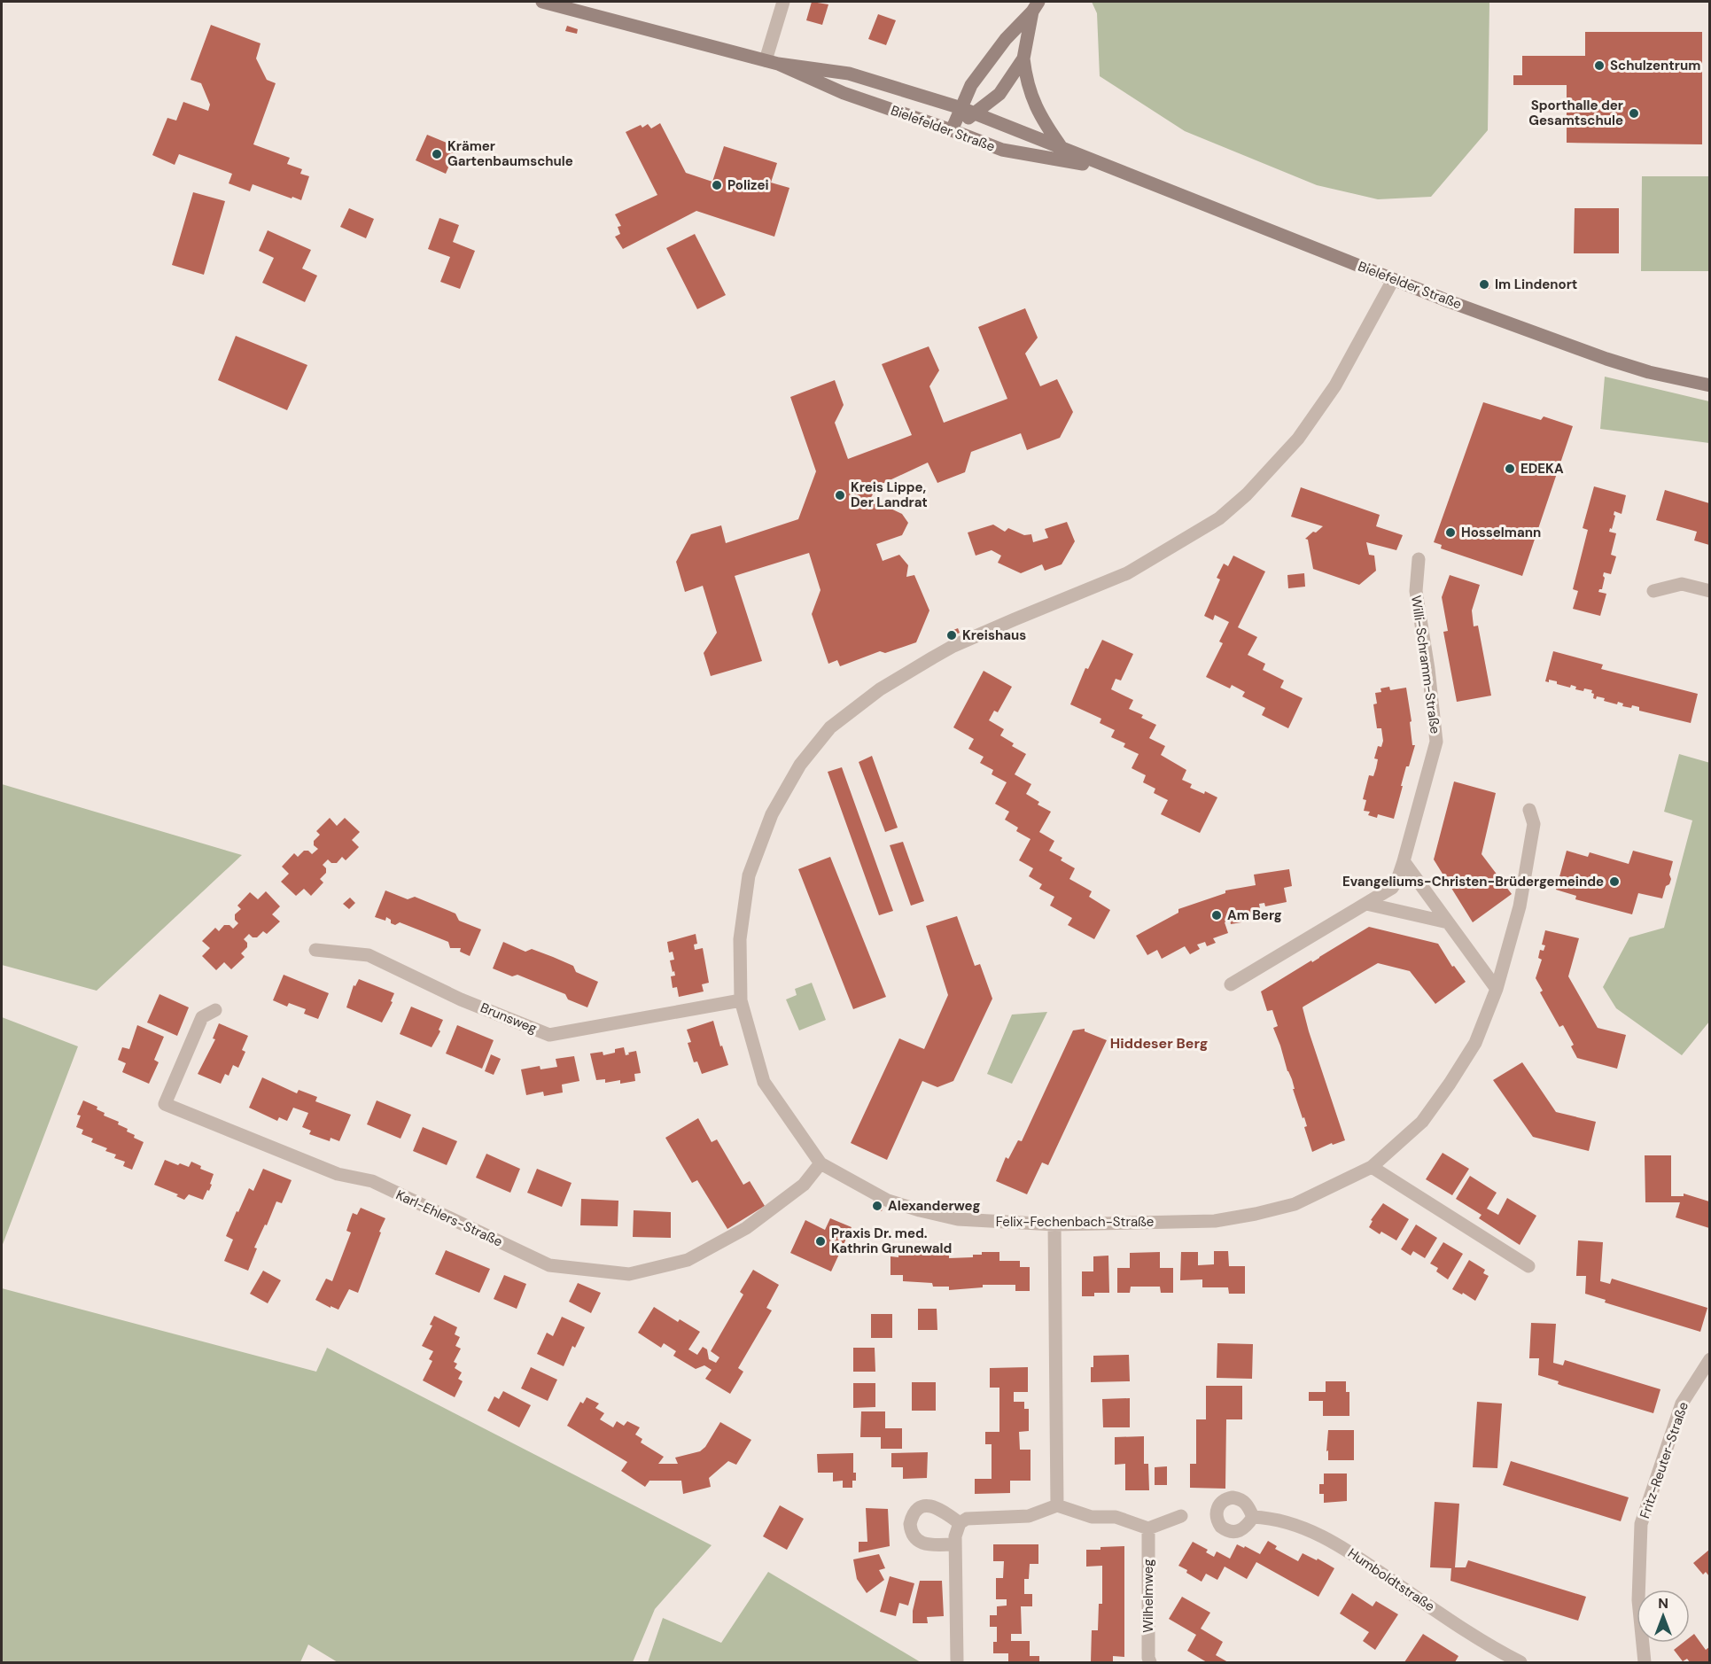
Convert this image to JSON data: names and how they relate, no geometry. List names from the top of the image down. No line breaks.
{"streets":{"main road":["Bielefelder Straße"],"street":["Willi-Schramm-Straße","Brunsweg","Karl-Ehlers-Straße","Felix-Fechenbach-Straße","Fritz-Reuter-Straße","Humboldtstraße","Wilhelmweg"]},"crossings":[["Bielefelder Straße","Felix-Fechenbach-Straße"],["Brunsweg","Felix-Fechenbach-Straße"],["Karl-Ehlers-Straße","Felix-Fechenbach-Straße"]],"districts":["Hiddeser Berg"],"places":["Schulzentrum","Sporthalle der Gesamtschule","Krämer Gartenbaumschule","Polizei","Im Lindenort","EDEKA","Kreis Lippe, Der Landrat","Hosselmann","Kreishaus","Evangeliums-Christen-Brüdergemeinde","Am Berg","Alexanderweg","Praxis Dr. med. Kathrin Grunewald"],"north":"top"}
